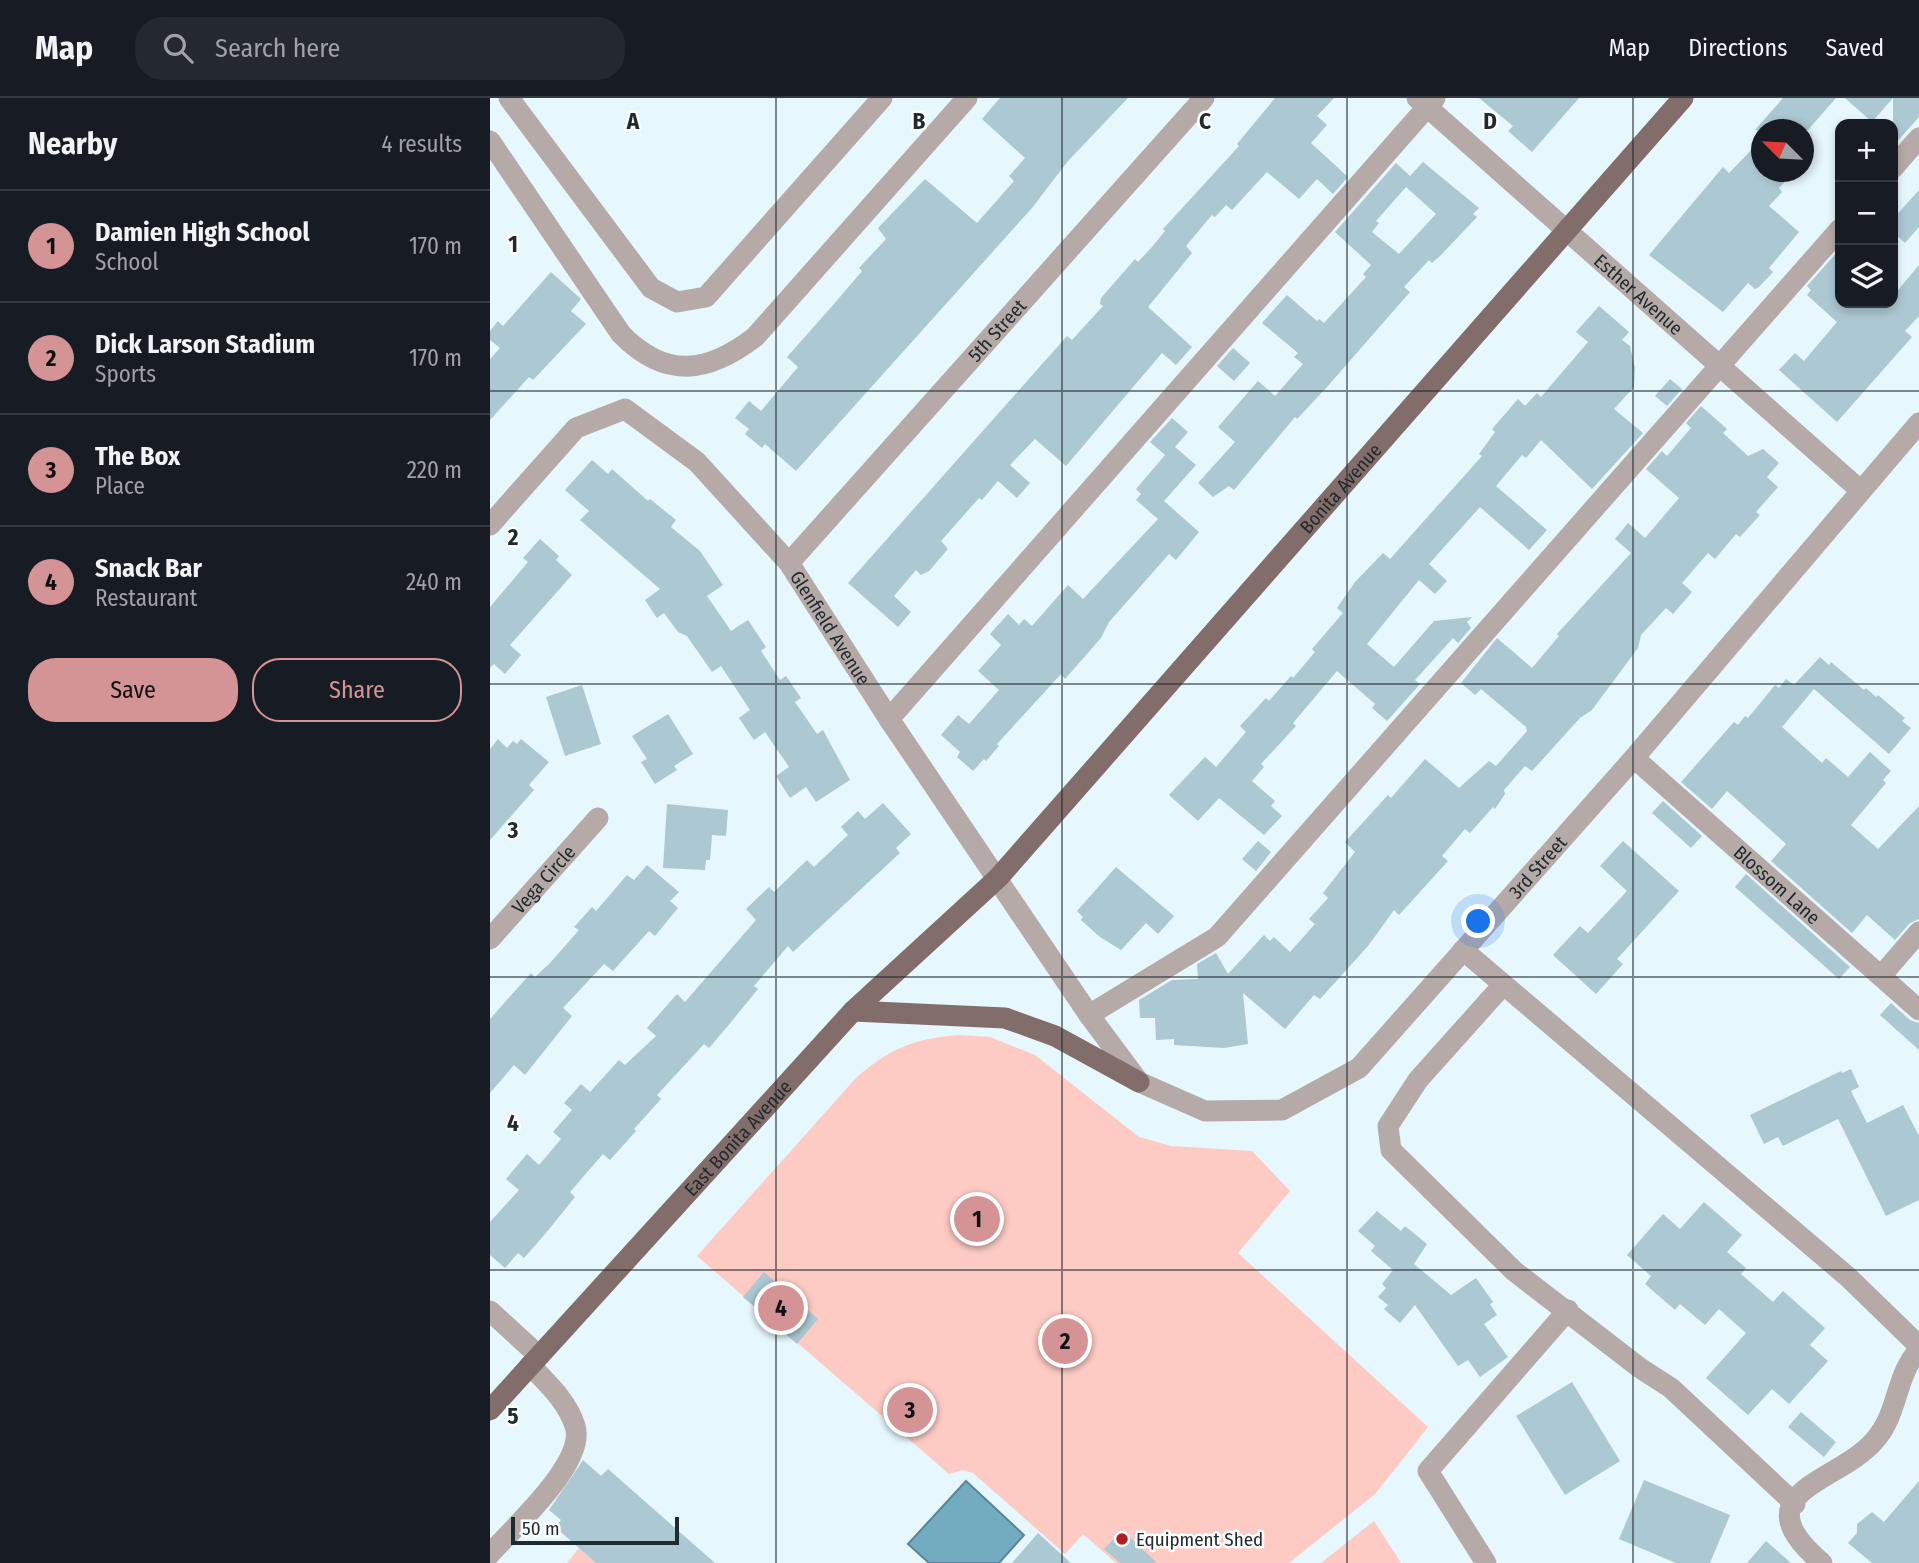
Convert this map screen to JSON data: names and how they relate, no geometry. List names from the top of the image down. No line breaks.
{"streets":{"main road":["Bonita Avenue","East Bonita Avenue"],"street":["Esther Avenue","5th Street","Glenfield Avenue","3rd Street","Vega Circle","Blossom Lane"]},"crossings":[["Esther Avenue","Bonita Avenue"],["Esther Avenue","3rd Street"],["5th Street","Glenfield Avenue"],["Bonita Avenue","Glenfield Avenue"],["Bonita Avenue","3rd Street"],["Bonita Avenue","East Bonita Avenue"],["Glenfield Avenue","3rd Street"],["Glenfield Avenue","East Bonita Avenue"],["3rd Street","Blossom Lane"],["3rd Street","East Bonita Avenue"]],"places":["Equipment Shed"],"scale_bar":"50 m","north":"top left","page":{"header":"Map","search":"Search here","nav":["Map","Directions","Saved"],"heading":["Nearby","4 results"],"map_buttons":["+","−"],"list":[{"mark":"1","name":"Damien High School","note":"School","value":"170 m"},{"mark":"2","name":"Dick Larson Stadium","note":"Sports","value":"170 m"},{"mark":"3","name":"The Box","note":"Place","value":"220 m"},{"mark":"4","name":"Snack Bar","note":"Restaurant","value":"240 m"}],"buttons":["Save","Share"],"pins":["1","4","2","3"],"scale":"50 m"},"grid":{"columns":["A","B","C","D"],"rows":["1","2","3","4","5"]}}
